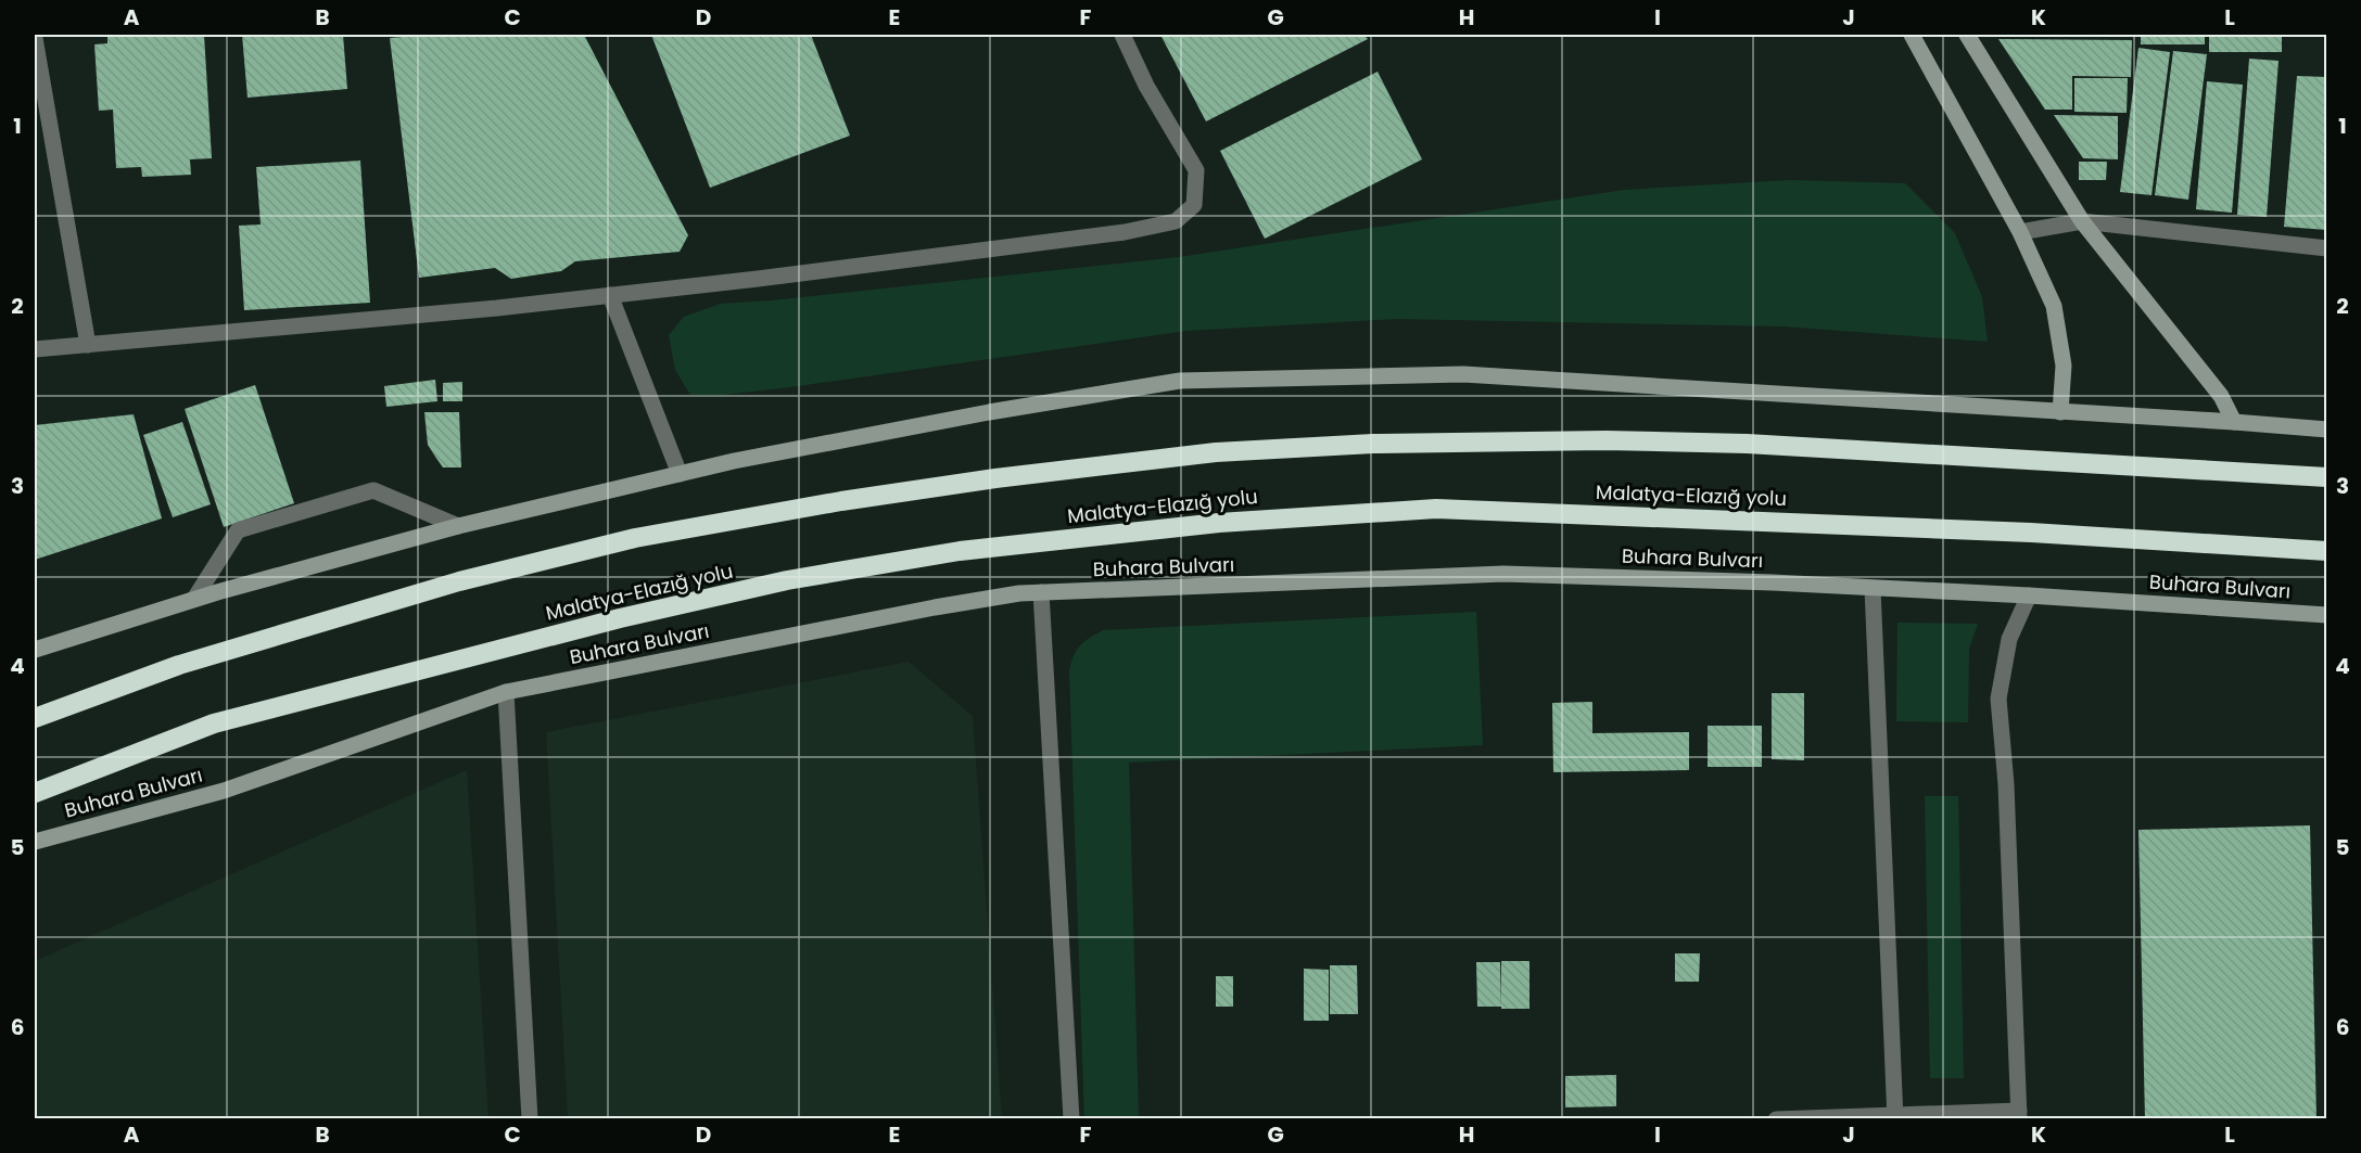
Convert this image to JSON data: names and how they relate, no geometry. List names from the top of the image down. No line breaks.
{"streets":{"highway":["Malatya-Elazığ yolu"],"main road":["Buhara Bulvarı"]},"grid":{"columns":["A","B","C","D","E","F","G","H","I","J","K","L"],"rows":["1","2","3","4","5","6"]}}
